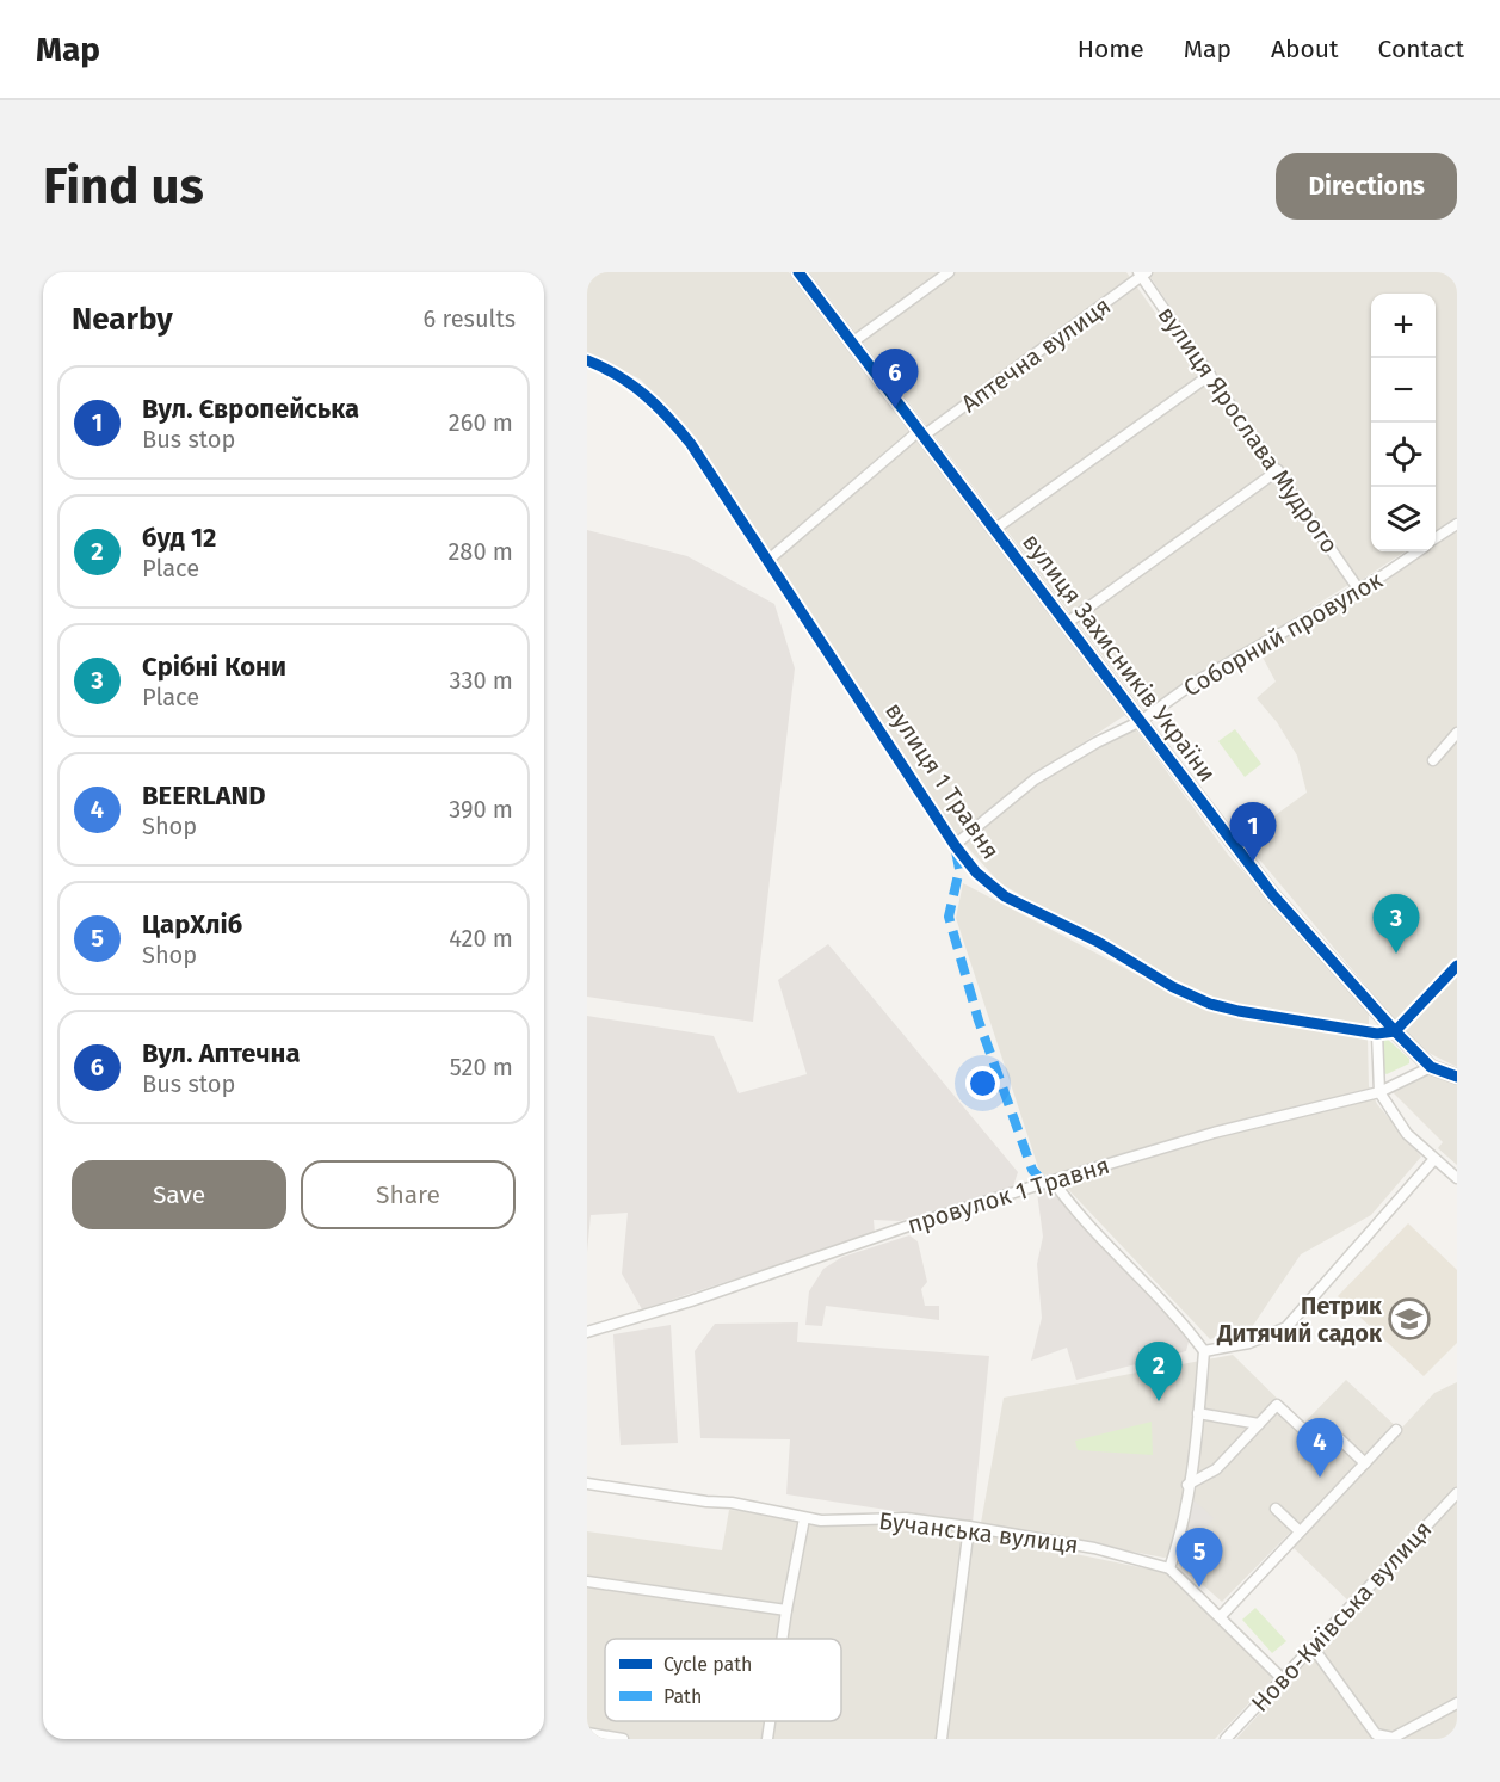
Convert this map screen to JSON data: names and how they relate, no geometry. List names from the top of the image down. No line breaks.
{"streets":{"street":["Аптечна вулиця","вулиця Ярослава Мудрого","Соборний провулок","вулиця Захисників України","вулиця 1 Травня","провулок 1 Травня","Бучанська вулиця","Ново-Київська вулиця"]},"crossings":[["Аптечна вулиця","вулиця Ярослава Мудрого"],["Аптечна вулиця","вулиця Захисників України"],["Аптечна вулиця","вулиця 1 Травня"],["вулиця Ярослава Мудрого","Соборний провулок"],["Соборний провулок","вулиця Захисників України"],["Соборний провулок","вулиця 1 Травня"],["вулиця Захисників України","вулиця 1 Травня"],["вулиця Захисників України","провулок 1 Травня"],["Бучанська вулиця","Ново-Київська вулиця"]],"places":{"school or university":["Петрик Дитячий садок"]},"legend":["Cycle path","Path"],"page":{"header":"Map","nav":["Home","Map","About","Contact"],"buttons":["Directions",["Save","Share"]],"title":"Find us","heading":["Nearby","6 results"],"map_buttons":["+","−"],"pins":["6","1","3","2","4","5"],"list":[{"mark":"1","name":"Вул. Європейська","note":"Bus stop","value":"260 m"},{"mark":"2","name":"буд 12","note":"Place","value":"280 m"},{"mark":"3","name":"Срібні Кони","note":"Place","value":"330 m"},{"mark":"4","name":"BEERLAND","note":"Shop","value":"390 m"},{"mark":"5","name":"ЦарХліб","note":"Shop","value":"420 m"},{"mark":"6","name":"Вул. Аптечна","note":"Bus stop","value":"520 m"}]}}
